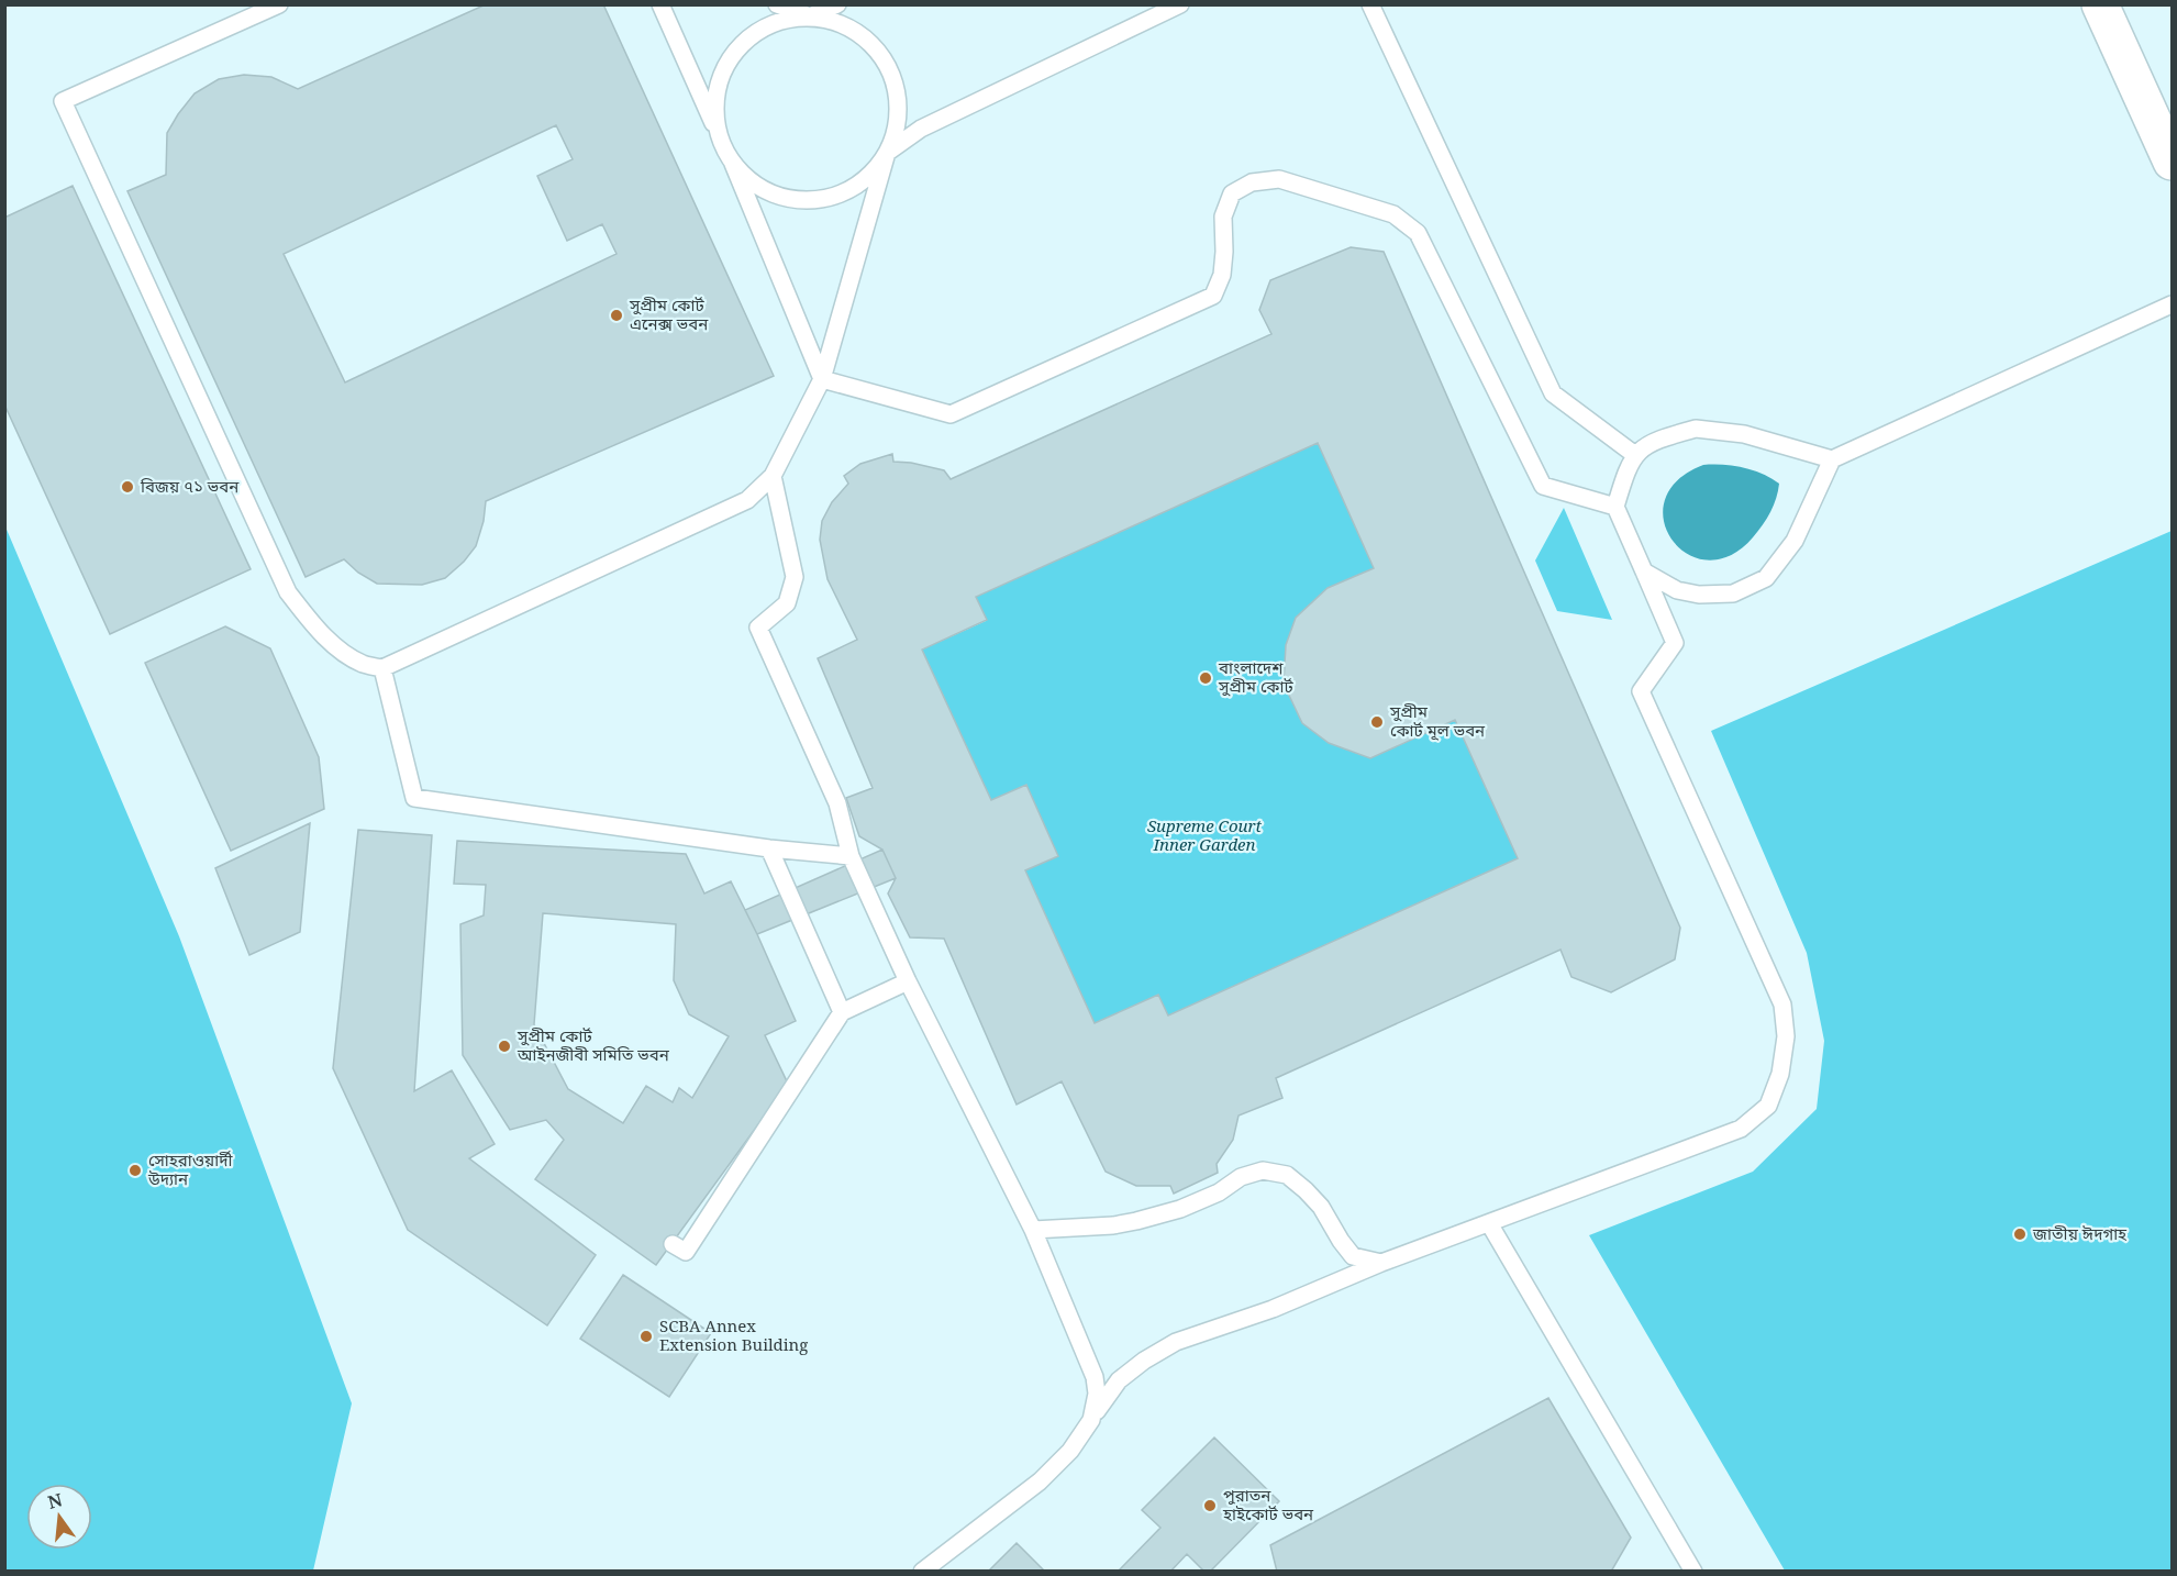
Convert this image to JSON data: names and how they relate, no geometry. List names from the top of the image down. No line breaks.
{"parks":["Supreme Court Inner Garden"],"places":["সুপ্রীম কোর্ট এনেক্স ভবন","বিজয় ৭১ ভবন","বাংলাদেশ সুপ্রীম কোর্ট","সুপ্রীম কোর্ট মূল ভবন","সুপ্রীম কোর্ট আইনজীবী সমিতি ভবন","সোহরাওয়ার্দী উদ্যান","জাতীয় ঈদগাহ","SCBA Annex Extension Building","পুরাতন হাইকোর্ট ভবন"],"north":"top"}
